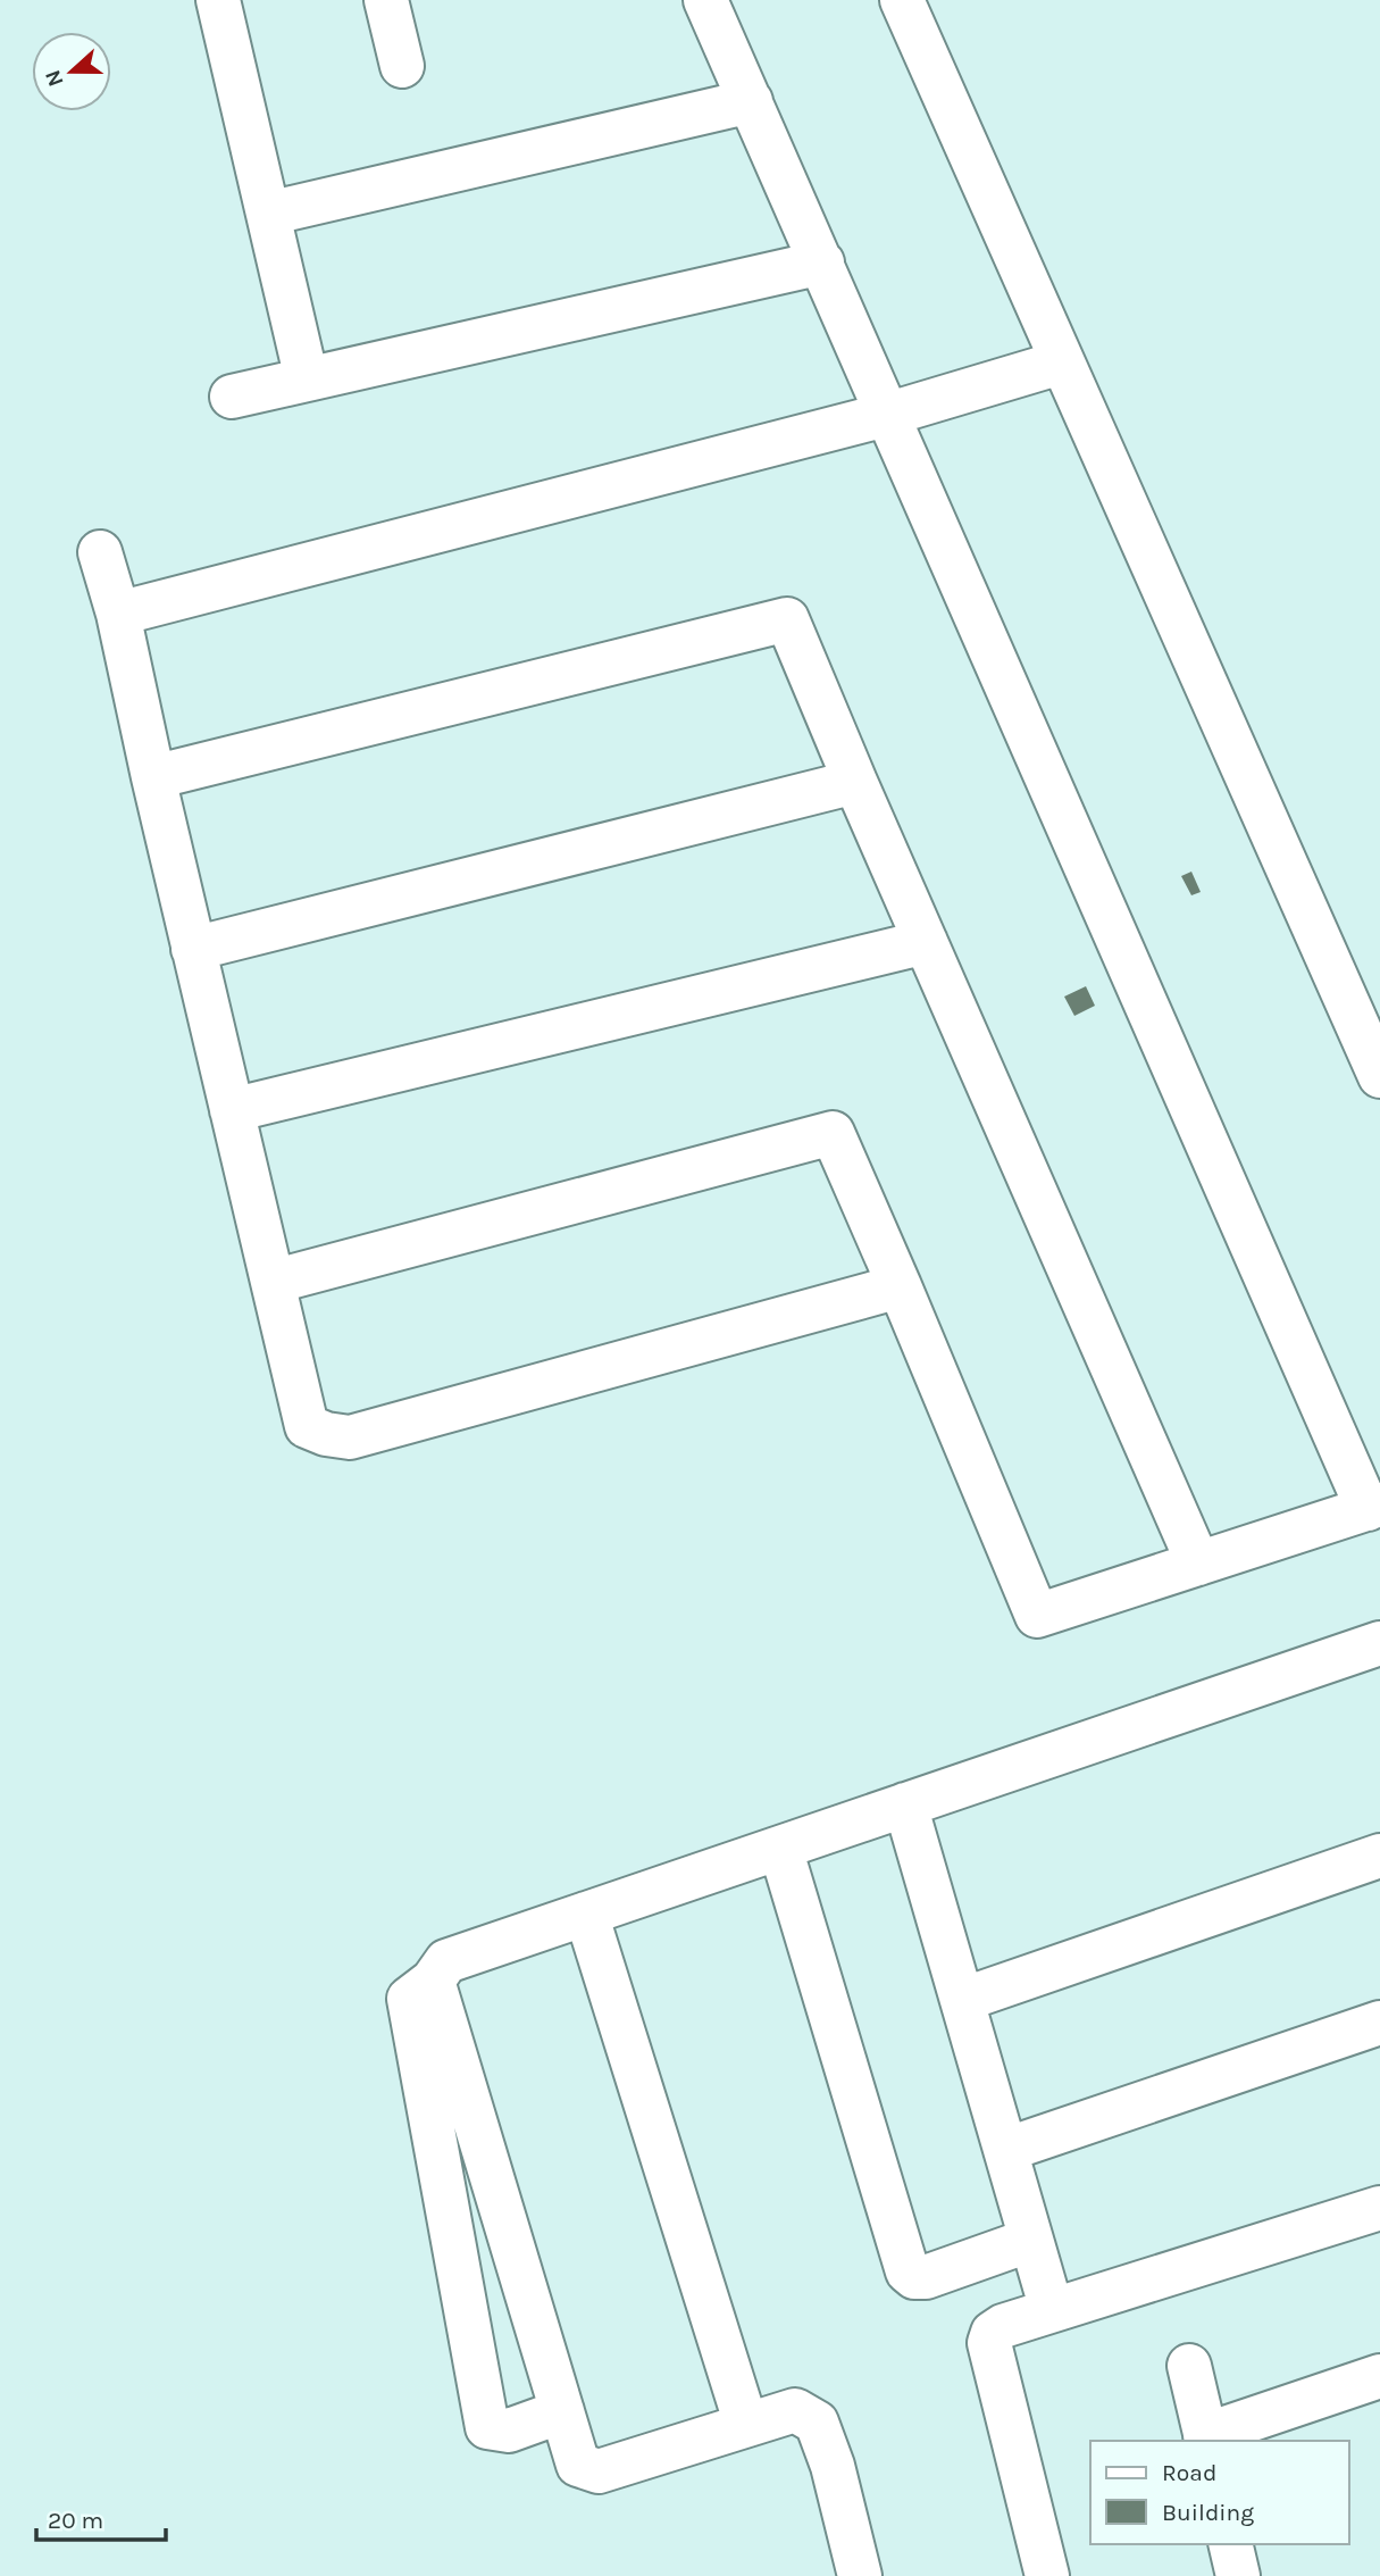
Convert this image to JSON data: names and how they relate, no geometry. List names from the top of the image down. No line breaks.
{"legend":["Road","Building"],"scale_bar":"20 m","north":"left"}
